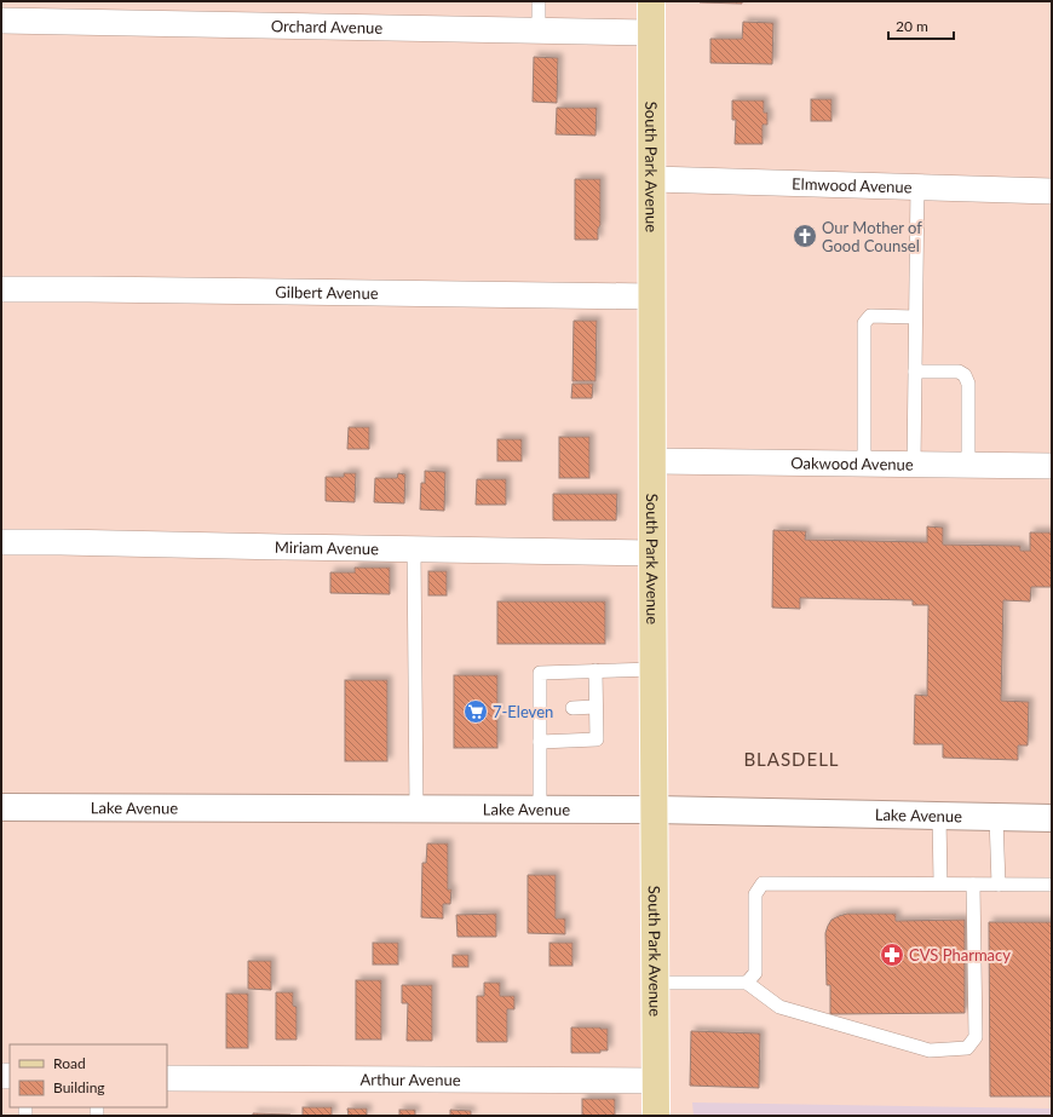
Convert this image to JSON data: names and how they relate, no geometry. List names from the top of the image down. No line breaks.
{"streets":{"main road":["South Park Avenue"],"street":["Orchard Avenue","Elmwood Avenue","Gilbert Avenue","Oakwood Avenue","Miriam Avenue","Lake Avenue","Arthur Avenue"]},"crossings":[["Orchard Avenue","South Park Avenue"],["South Park Avenue","Elmwood Avenue"],["South Park Avenue","Gilbert Avenue"],["South Park Avenue","Oakwood Avenue"],["South Park Avenue","Miriam Avenue"],["South Park Avenue","Lake Avenue"],["South Park Avenue","Arthur Avenue"]],"districts":["BLASDELL"],"places":{"church":["Our Mother of Good Counsel"],"supermarket":["7-Eleven"],"pharmacy":["CVS Pharmacy"]},"legend":["Road","Building"],"scale_bar":"20 m"}
